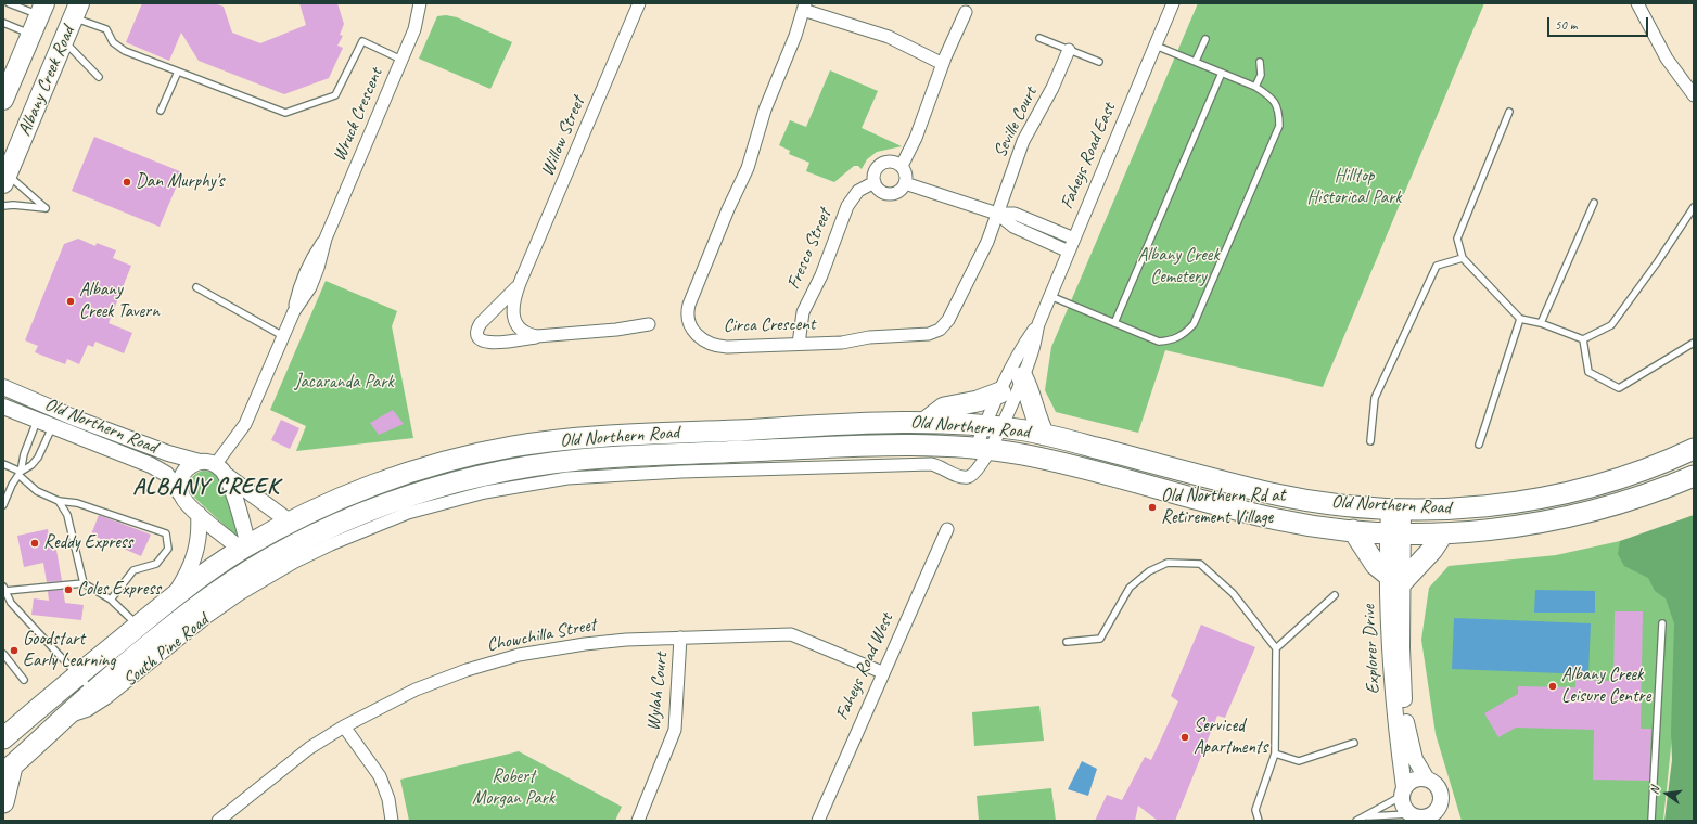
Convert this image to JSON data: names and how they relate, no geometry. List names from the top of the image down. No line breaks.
{"streets":{"highway":["Old Northern Road","South Pine Road"],"main road":["Albany Creek Road"],"street":["Wruck Crescent","Seville Court","Willow Street","Faheys Road East","Fresco Street","Circa Crescent","Chowchilla Street","Explorer Drive","Faheys Road West","Wylah Court"]},"crossings":[["Wruck Crescent","Old Northern Road"],["Seville Court","Circa Crescent"],["Faheys Road East","Old Northern Road"],["Fresco Street","Circa Crescent"],["Old Northern Road","Explorer Drive"],["Old Northern Road","South Pine Road"],["Chowchilla Street","Faheys Road West"],["Chowchilla Street","Wylah Court"]],"districts":["ALBANY CREEK"],"parks":["Hilltop Historical Park","Albany Creek Cemetery","Jacaranda Park","Robert Morgan Park"],"places":["Dan Murphy's","Albany Creek Tavern","Old Northern Rd at Retirement Village","Reddy Express","Coles Express","Goodstart Early Learning","Albany Creek Leisure Centre","Serviced Apartments"],"scale_bar":"50 m","north":"left"}
